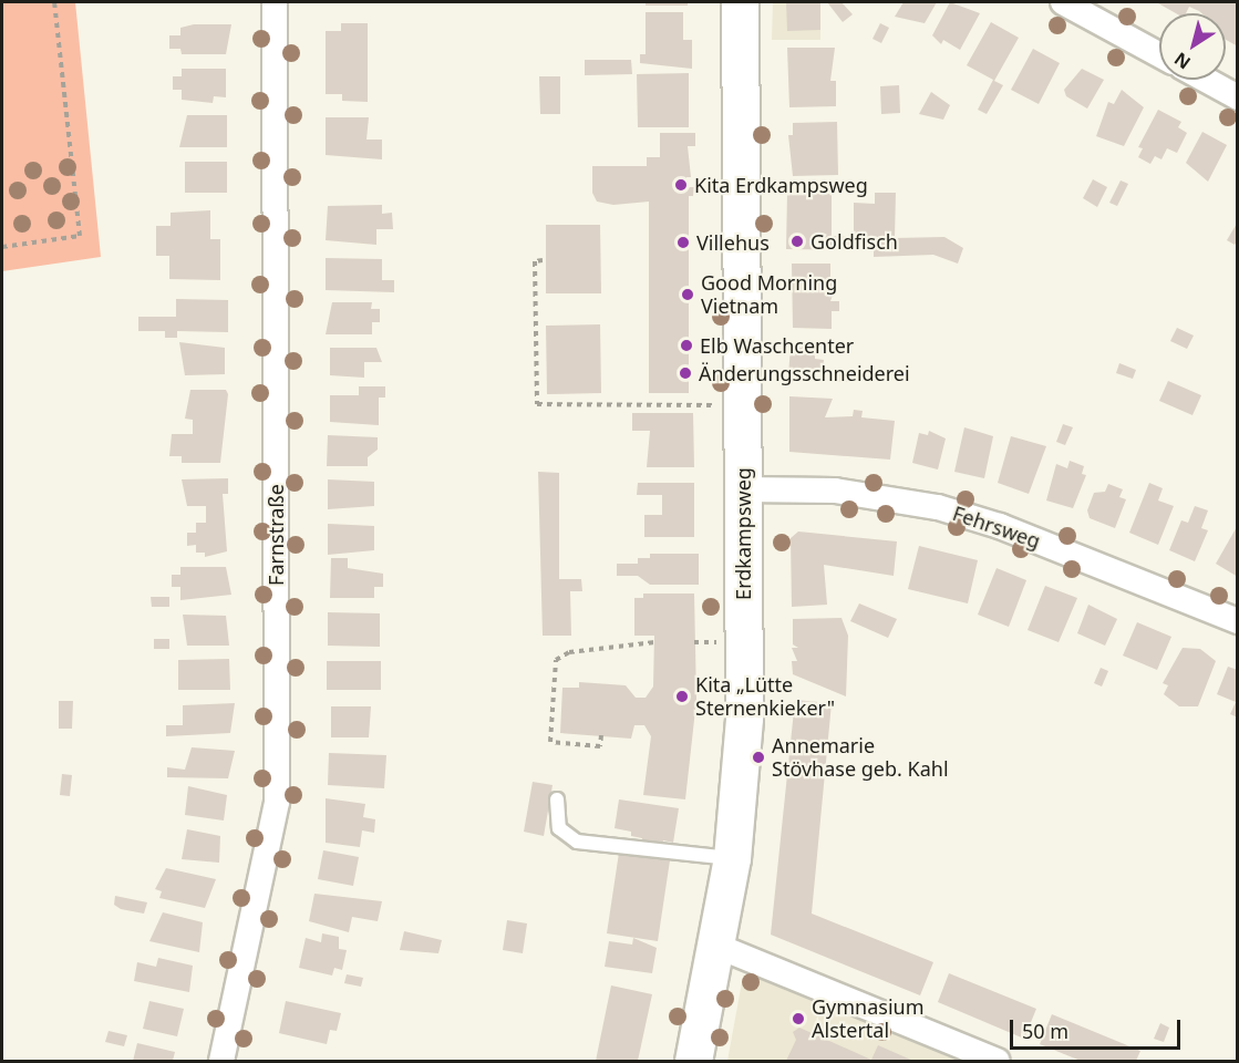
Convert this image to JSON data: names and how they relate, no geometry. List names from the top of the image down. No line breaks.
{"streets":{"main road":["Erdkampsweg"],"street":["Fehrsweg","Farnstraße"]},"crossings":[["Fehrsweg","Erdkampsweg"]],"places":["Kita Erdkampsweg","Goldfisch","Villehus","Good Morning Vietnam","Elb Waschcenter","Änderungsschneiderei","Kita „Lütte Sternenkieker\"","Annemarie Stövhase geb. Kahl","Gymnasium Alstertal"],"scale_bar":"50 m","north":"bottom left"}
